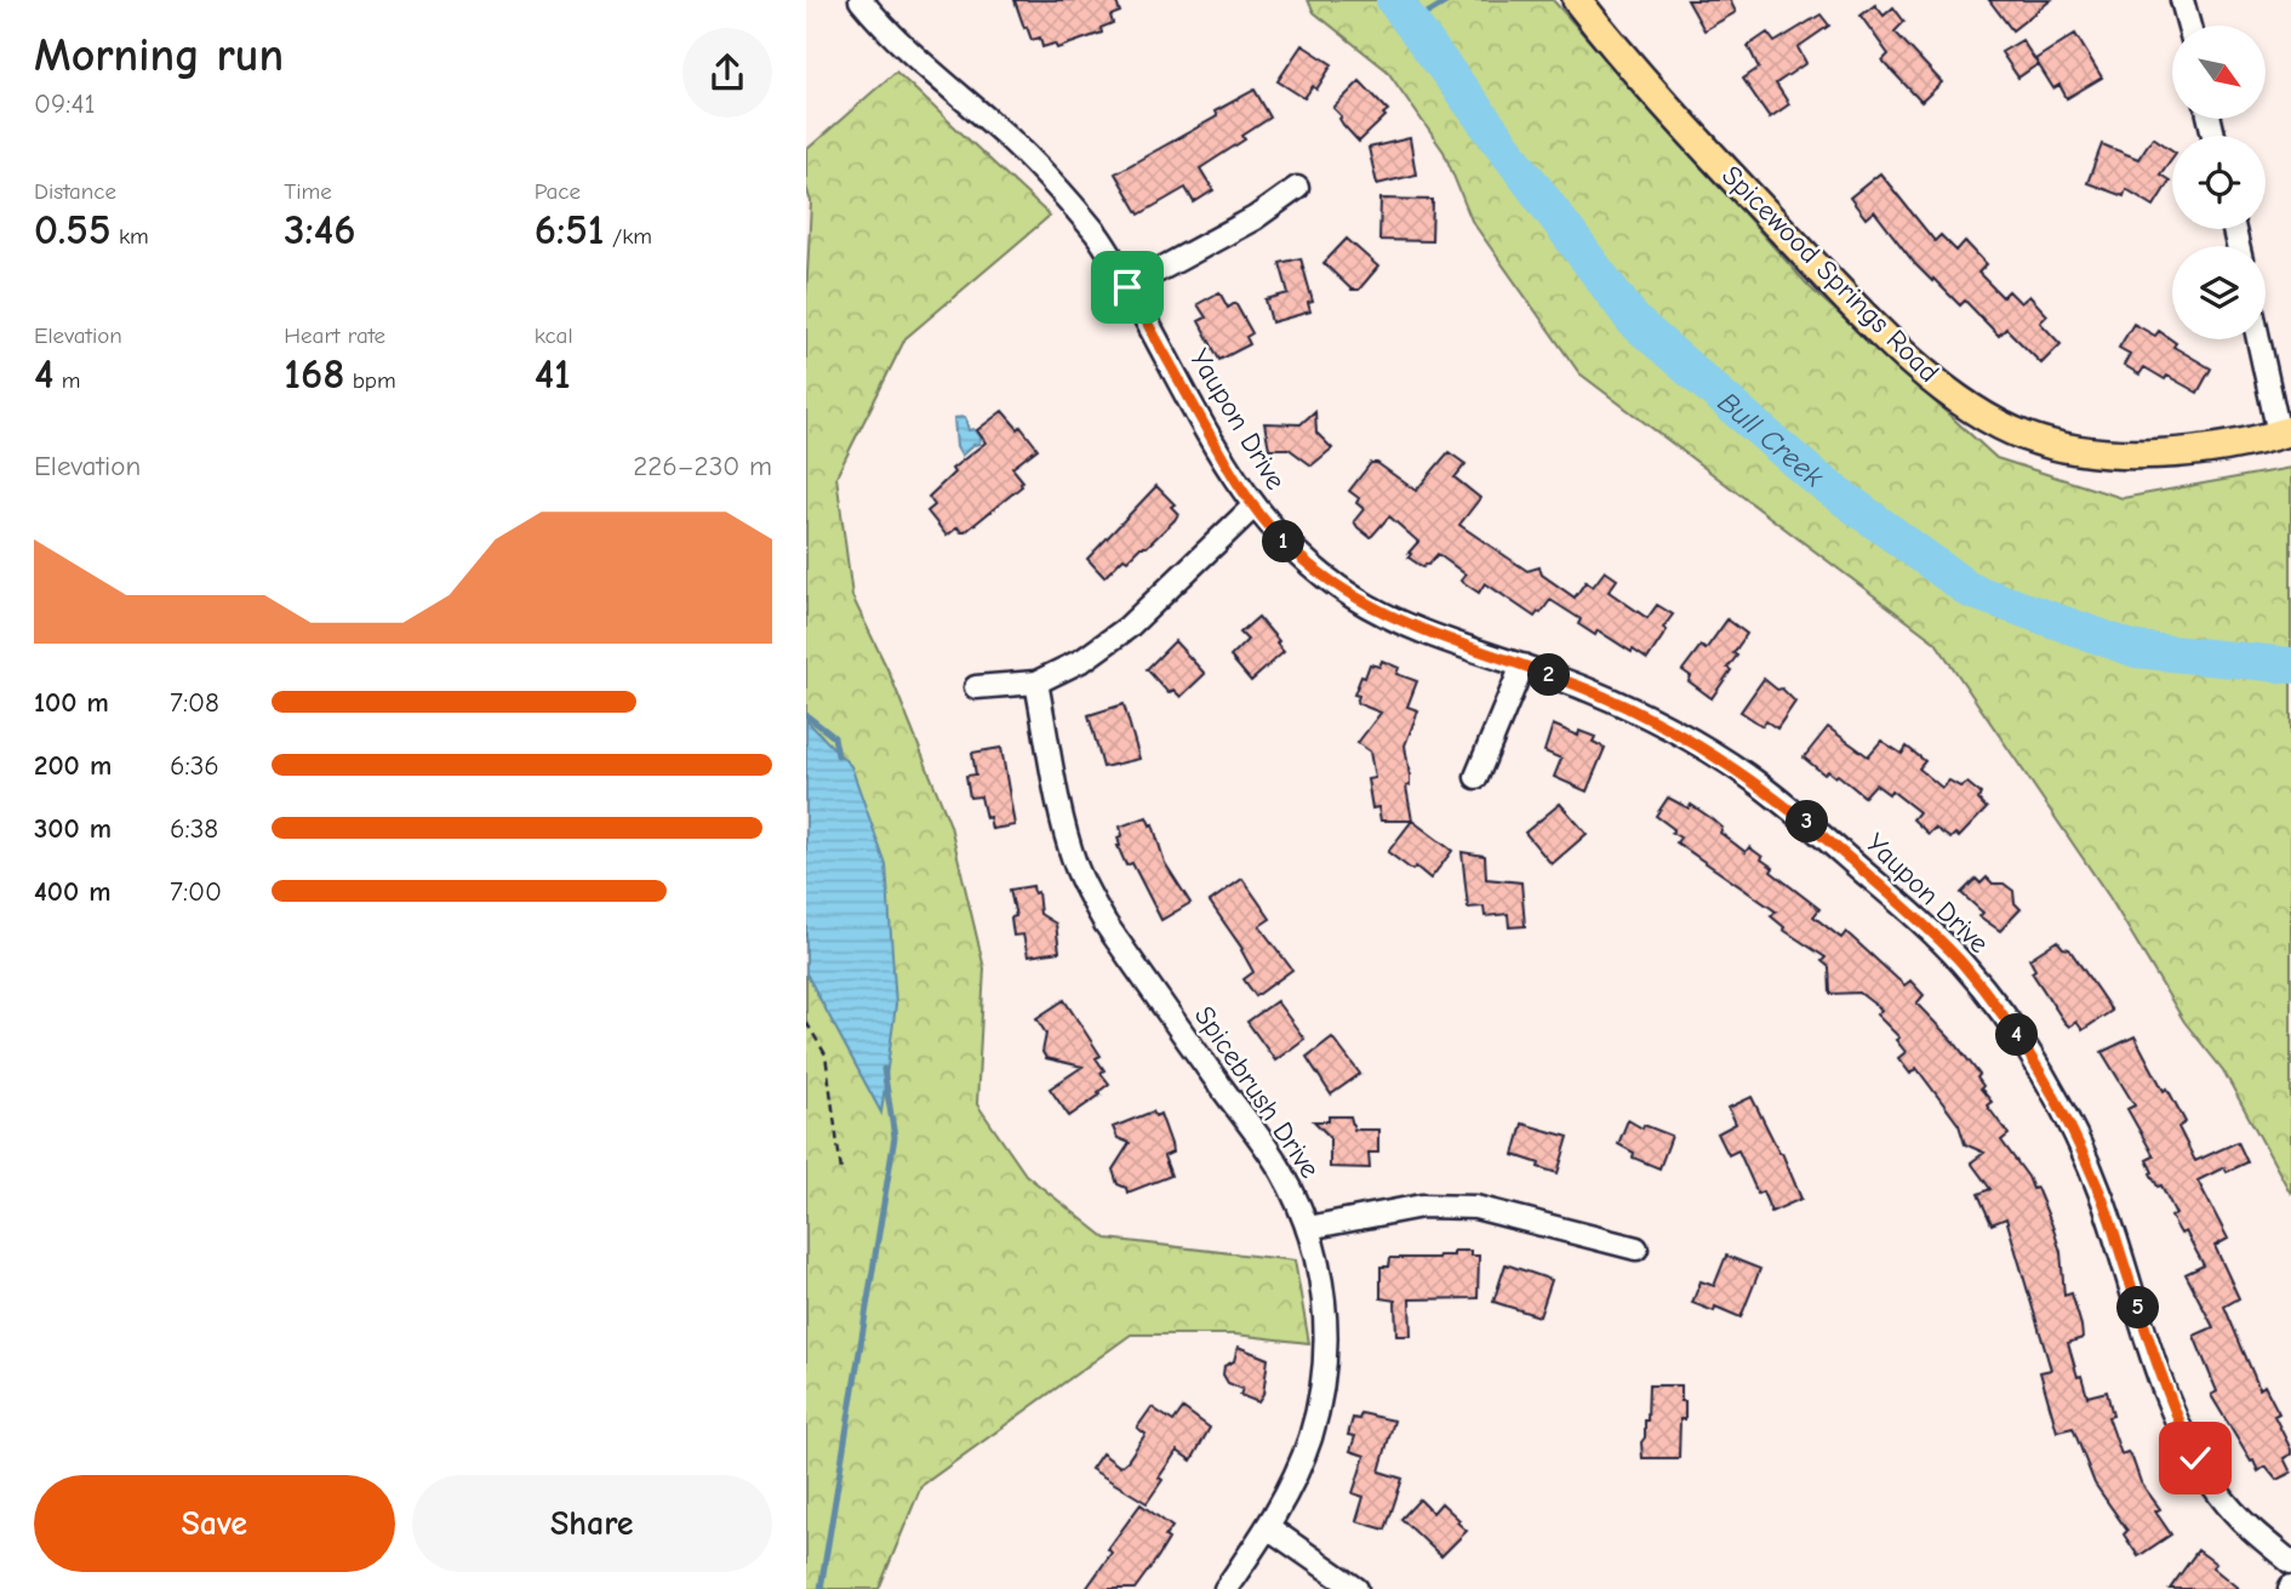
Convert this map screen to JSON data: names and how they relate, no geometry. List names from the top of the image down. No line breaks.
{"streets":{"main road":["Spicewood Springs Road"],"street":["Yaupon Drive","Spicebrush Drive"]},"water":["Bull Creek"],"north":"bottom right","page":{"heading":["Morning run","09:41"],"stats":[["Distance","0.55 km"],["Time","3:46"],["Pace","6:51 /km"],["Elevation","4 m"],["Heart rate","168 bpm"],["kcal","41"]],"chart":["Elevation","226–230 m"],"pins":["1","2","3","4","5"],"list":[{"name":"100 m","note":"7:08"},{"name":"200 m","note":"6:36"},{"name":"300 m","note":"6:38"},{"name":"400 m","note":"7:00"}],"buttons":["Save","Share"]}}
